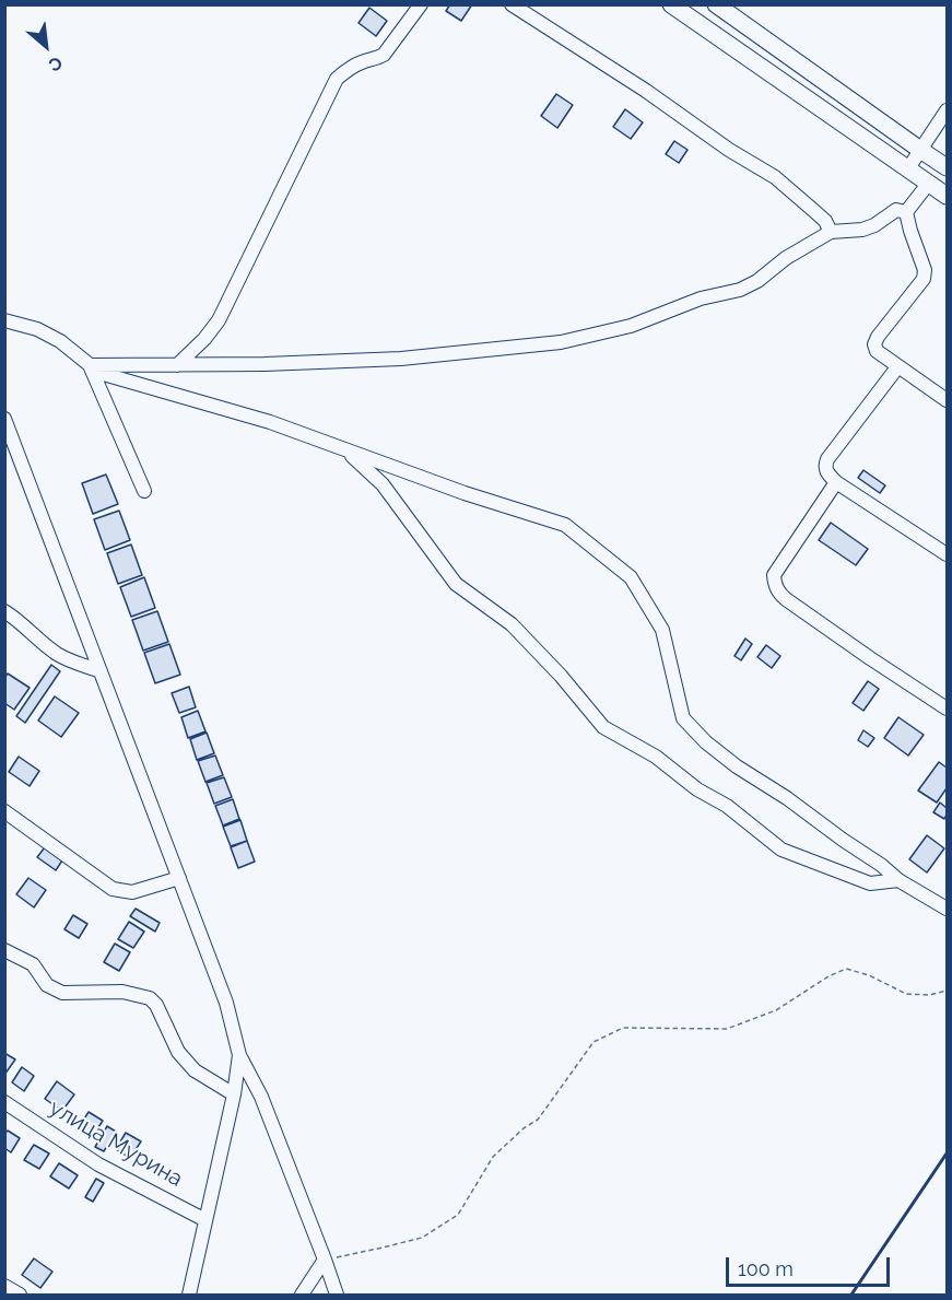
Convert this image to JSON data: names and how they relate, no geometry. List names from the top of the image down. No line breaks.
{"streets":{"street":["улица Мурина"]},"scale_bar":"100 m","north":"bottom right"}
